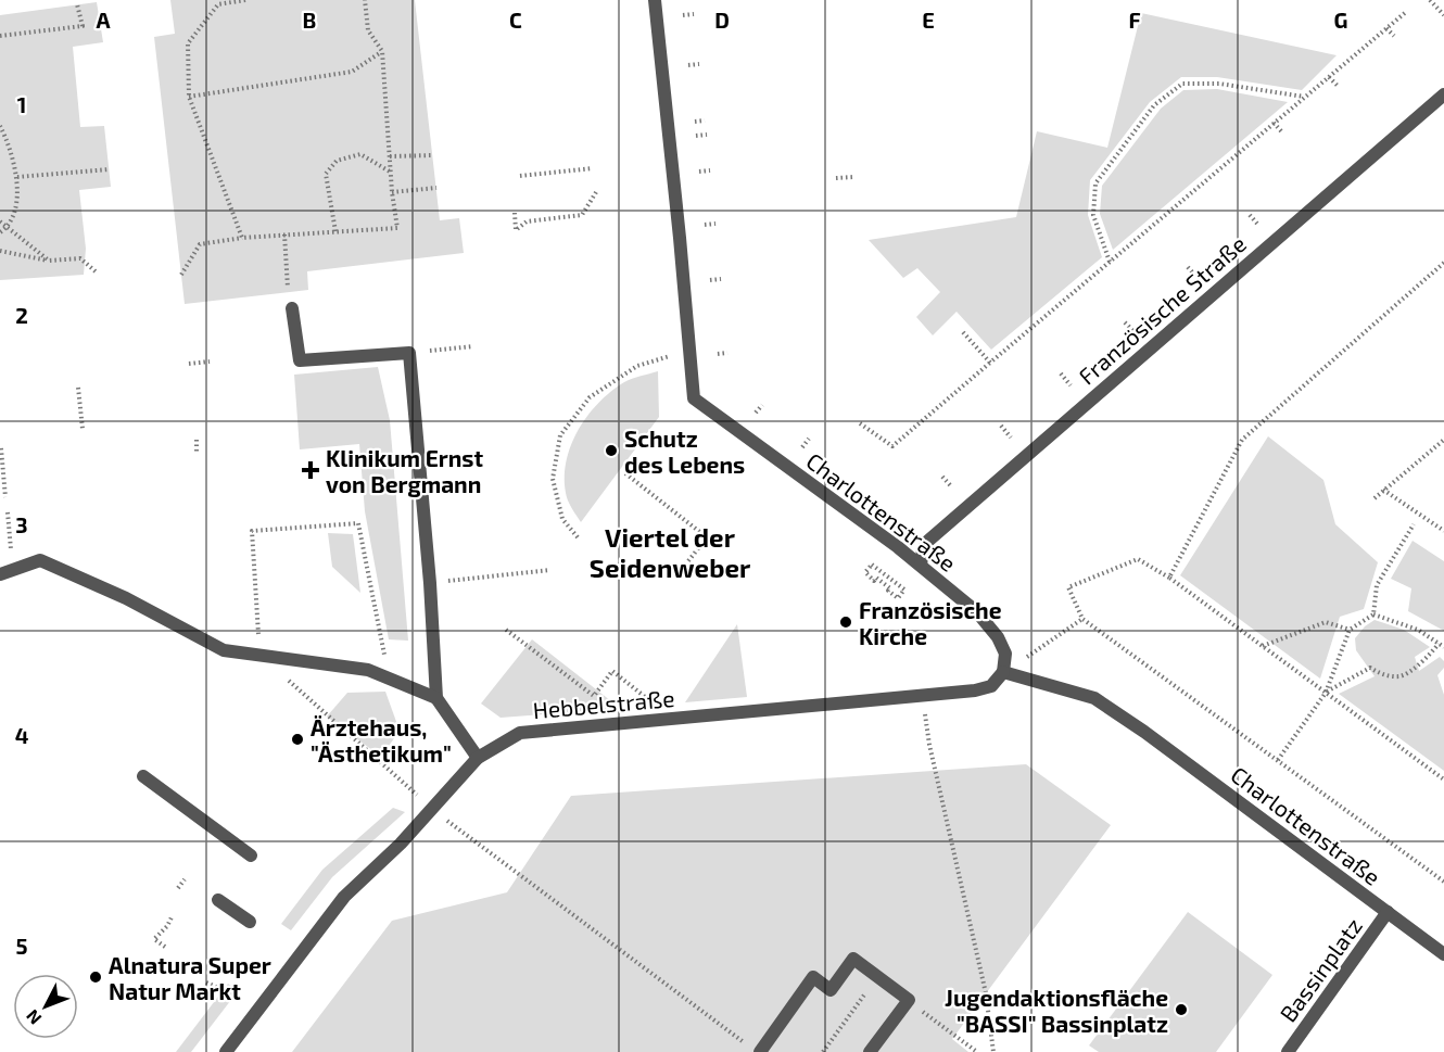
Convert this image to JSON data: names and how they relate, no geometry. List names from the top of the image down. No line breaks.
{"streets":{"street":["Französische Straße","Charlottenstraße","Hebbelstraße","Bassinplatz"]},"crossings":[["Französische Straße","Charlottenstraße"],["Charlottenstraße","Hebbelstraße"],["Charlottenstraße","Bassinplatz"]],"districts":["Viertel der Seidenweber"],"places":{"other":["Schutz des Lebens","Französische Kirche","Ärztehaus, \"Ästhetikum\"","Alnatura Super Natur Markt","Jugendaktionsfläche \"BASSI\" Bassinplatz"],"health":["Klinikum Ernst von Bergmann"]},"north":"bottom left","grid":{"columns":["A","B","C","D","E","F","G"],"rows":["1","2","3","4","5"]}}
